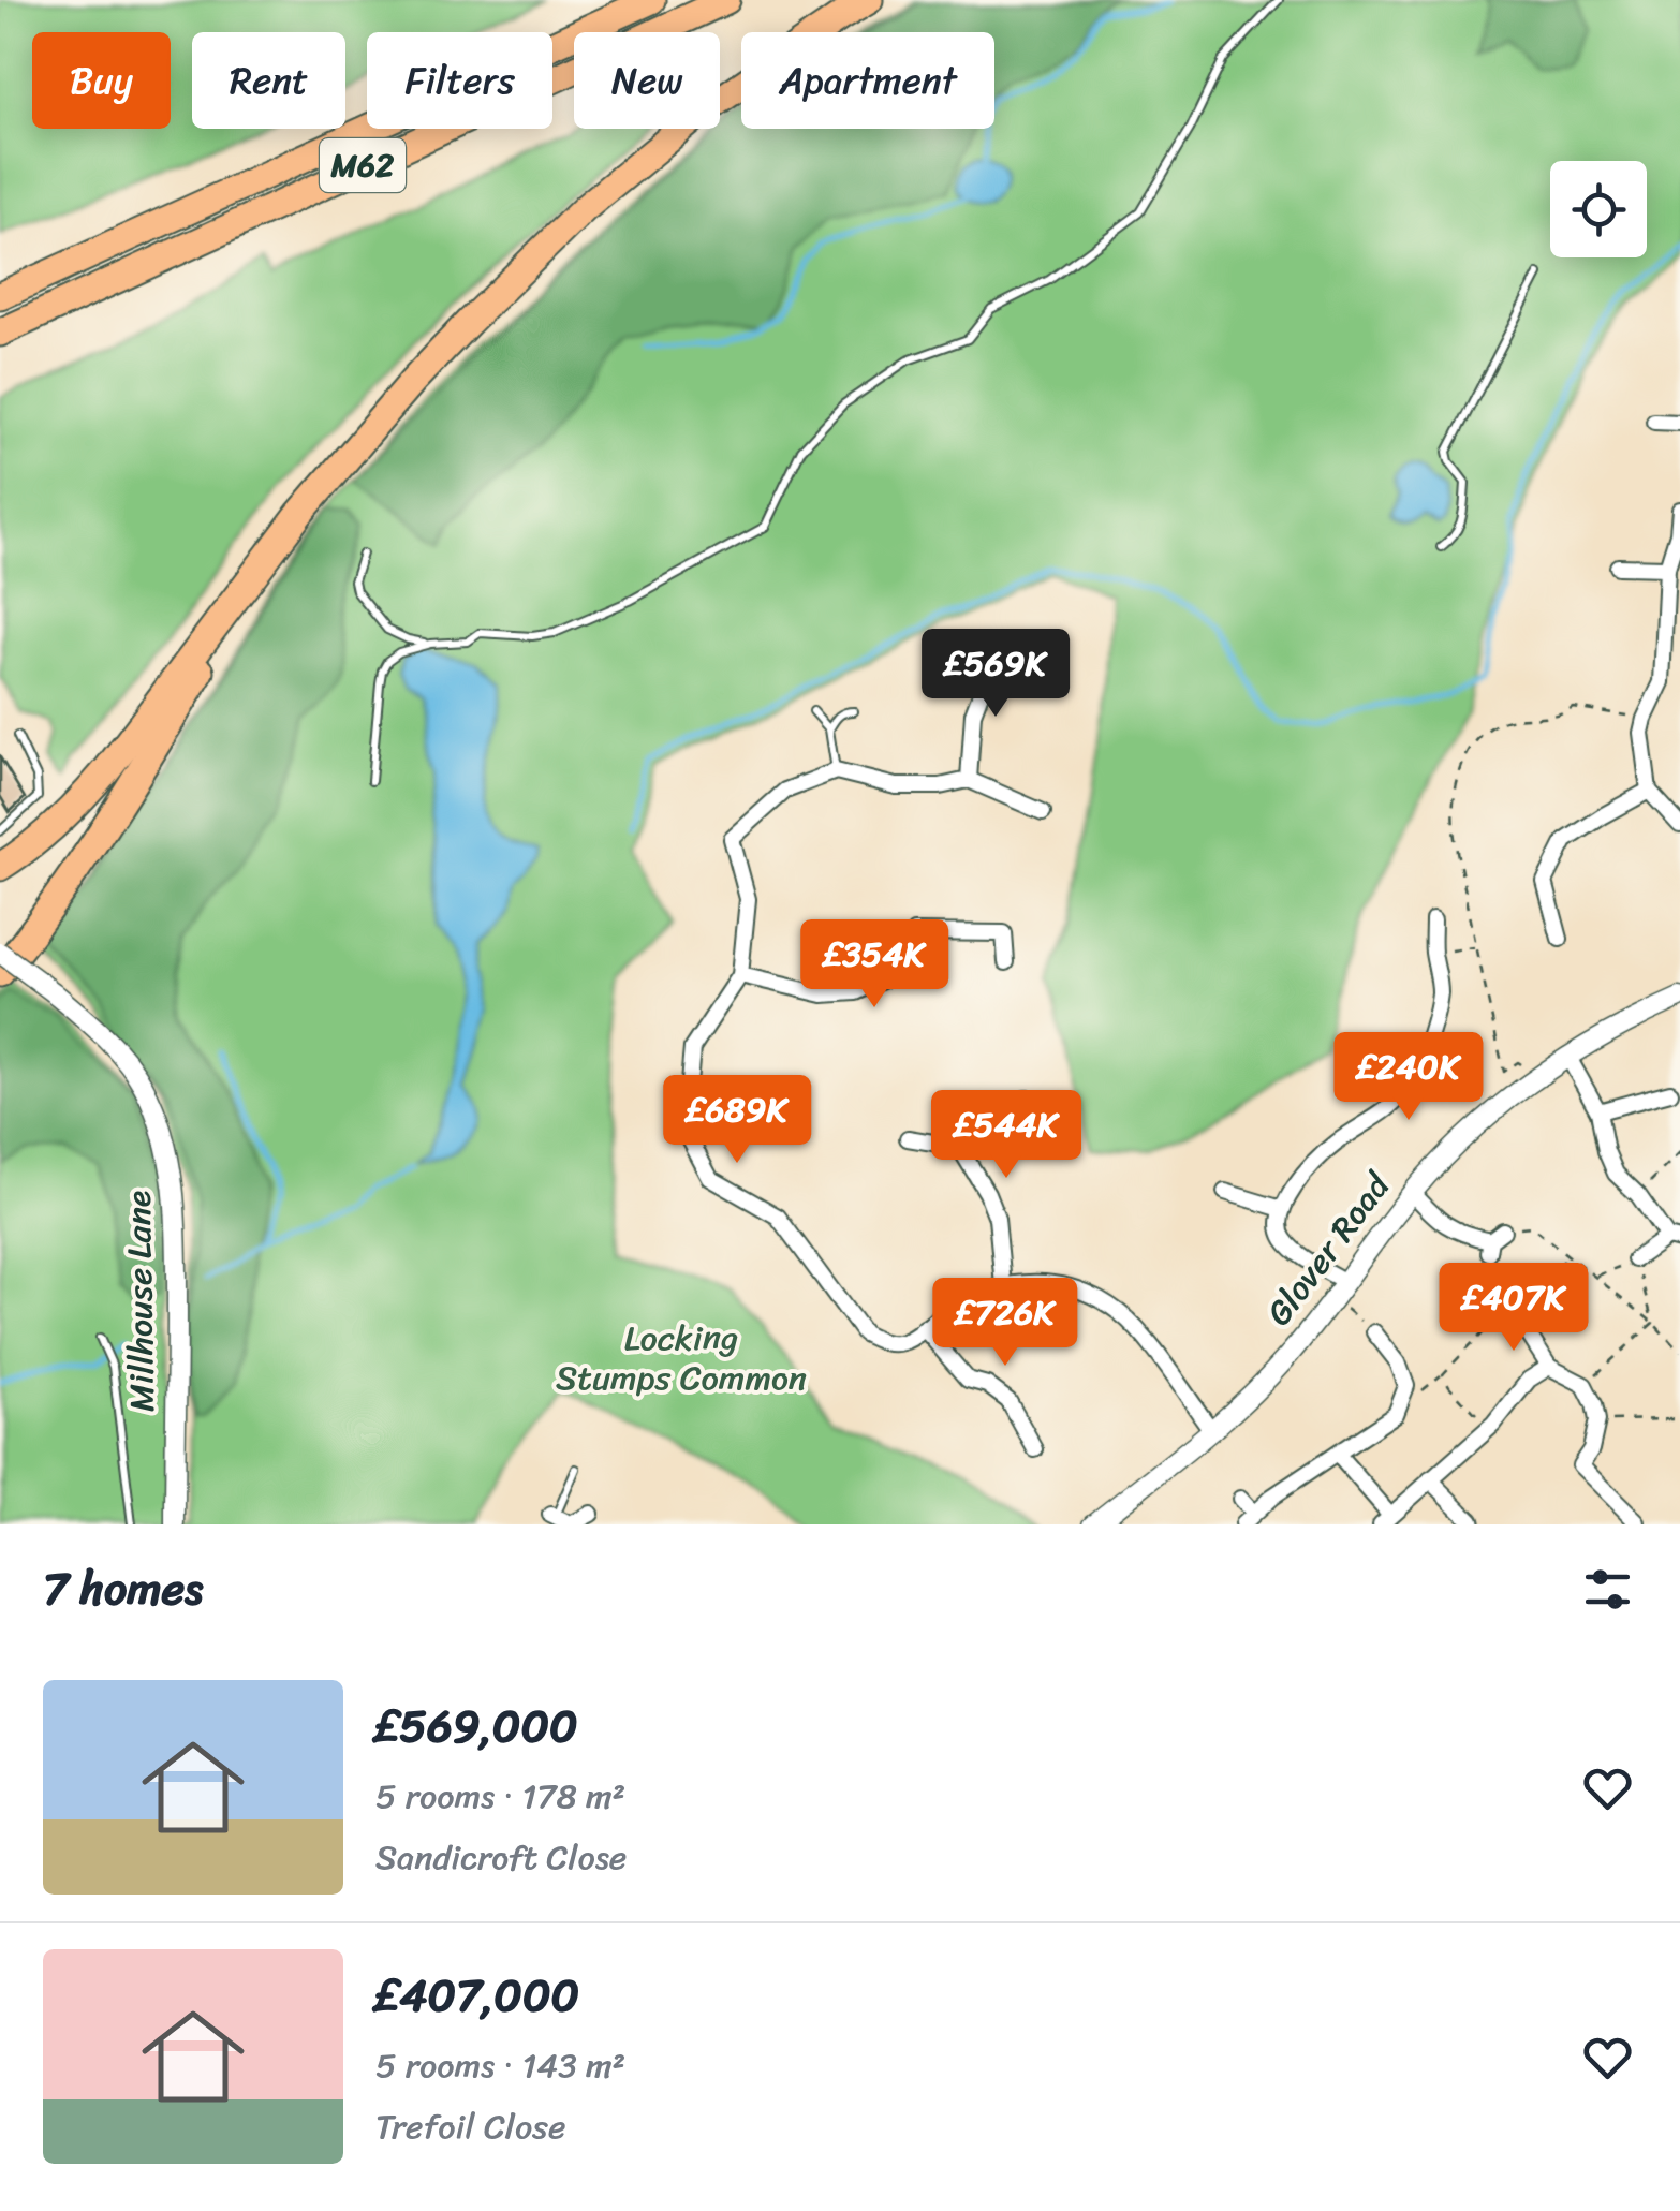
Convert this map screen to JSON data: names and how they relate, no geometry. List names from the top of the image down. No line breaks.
{"streets":{"highway":["M62"],"street":["Glover Road","Millhouse Lane"]},"parks":["Locking Stumps Common"],"page":{"chip":["Buy","Rent","Filters","New","Apartment"],"price":["£569K","£354K","£240K","£689K","£544K","£407K","£726K"],"heading":"7 homes","list":[{"name":"£569,000","note":"5 rooms · 178 m² · Sandicroft Close"},{"name":"£407,000","note":"5 rooms · 143 m² · Trefoil Close"}]}}
